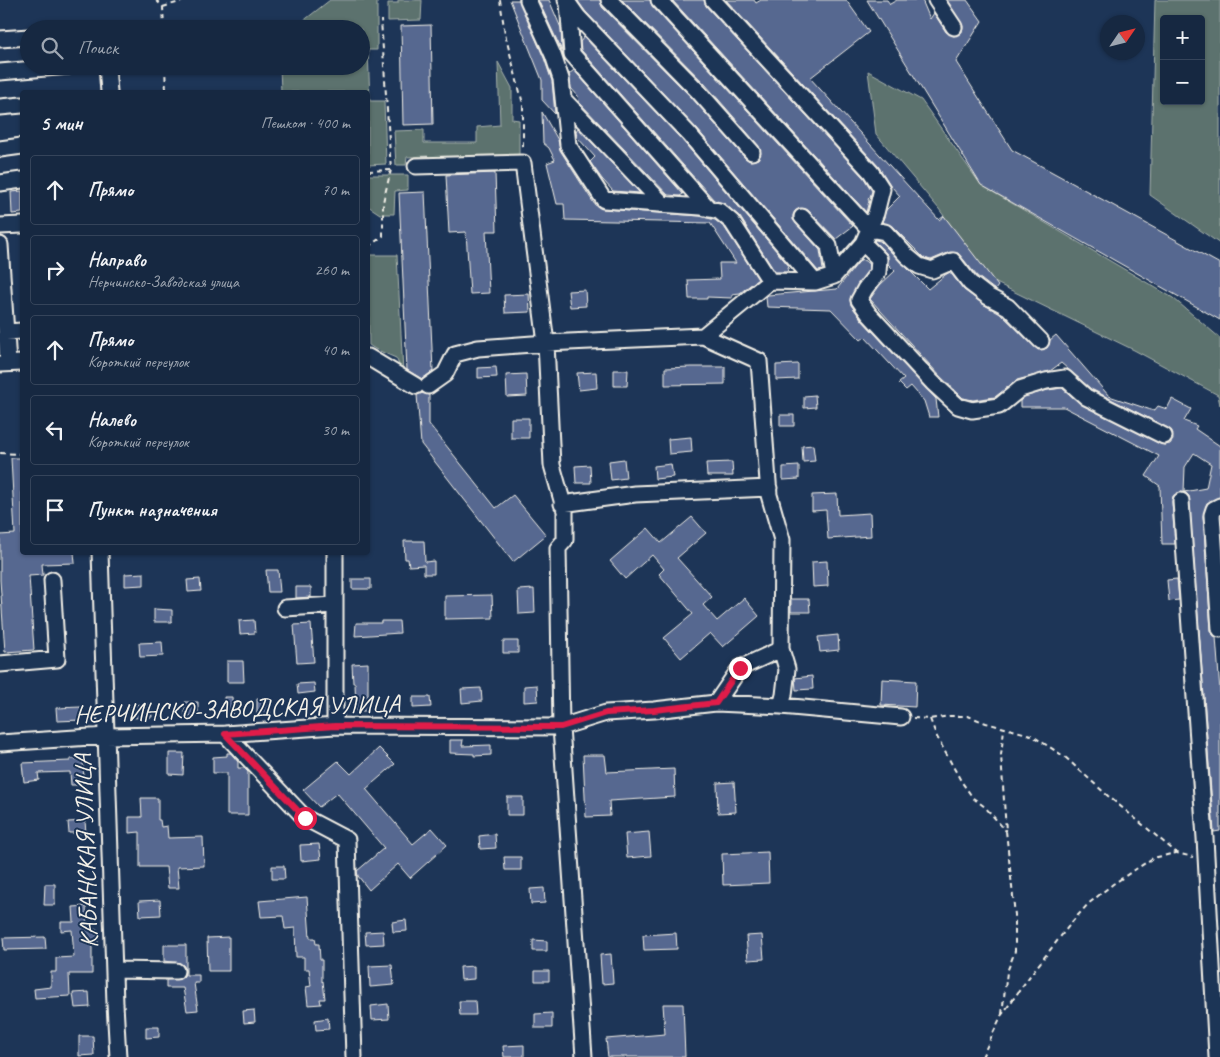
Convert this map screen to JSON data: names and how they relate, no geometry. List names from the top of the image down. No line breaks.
{"streets":{"street":["НЕРЧИНСКО-ЗАВОДСКАЯ УЛИЦА","КАБАНСКАЯ УЛИЦА"]},"crossings":[["НЕРЧИНСКО-ЗАВОДСКАЯ УЛИЦА","КАБАНСКАЯ УЛИЦА"]],"north":"top right","page":{"map_buttons":["+","−"],"search":"Поиск","heading":["5 мин","Пешком · 400 m"],"list":[["Прямо","70 m"],["Направо","Нерчинско-Заводская улица","260 m"],["Прямо","Короткий переулок","40 m"],["Налево","Короткий переулок","30 m"],"Пункт назначения"]}}
